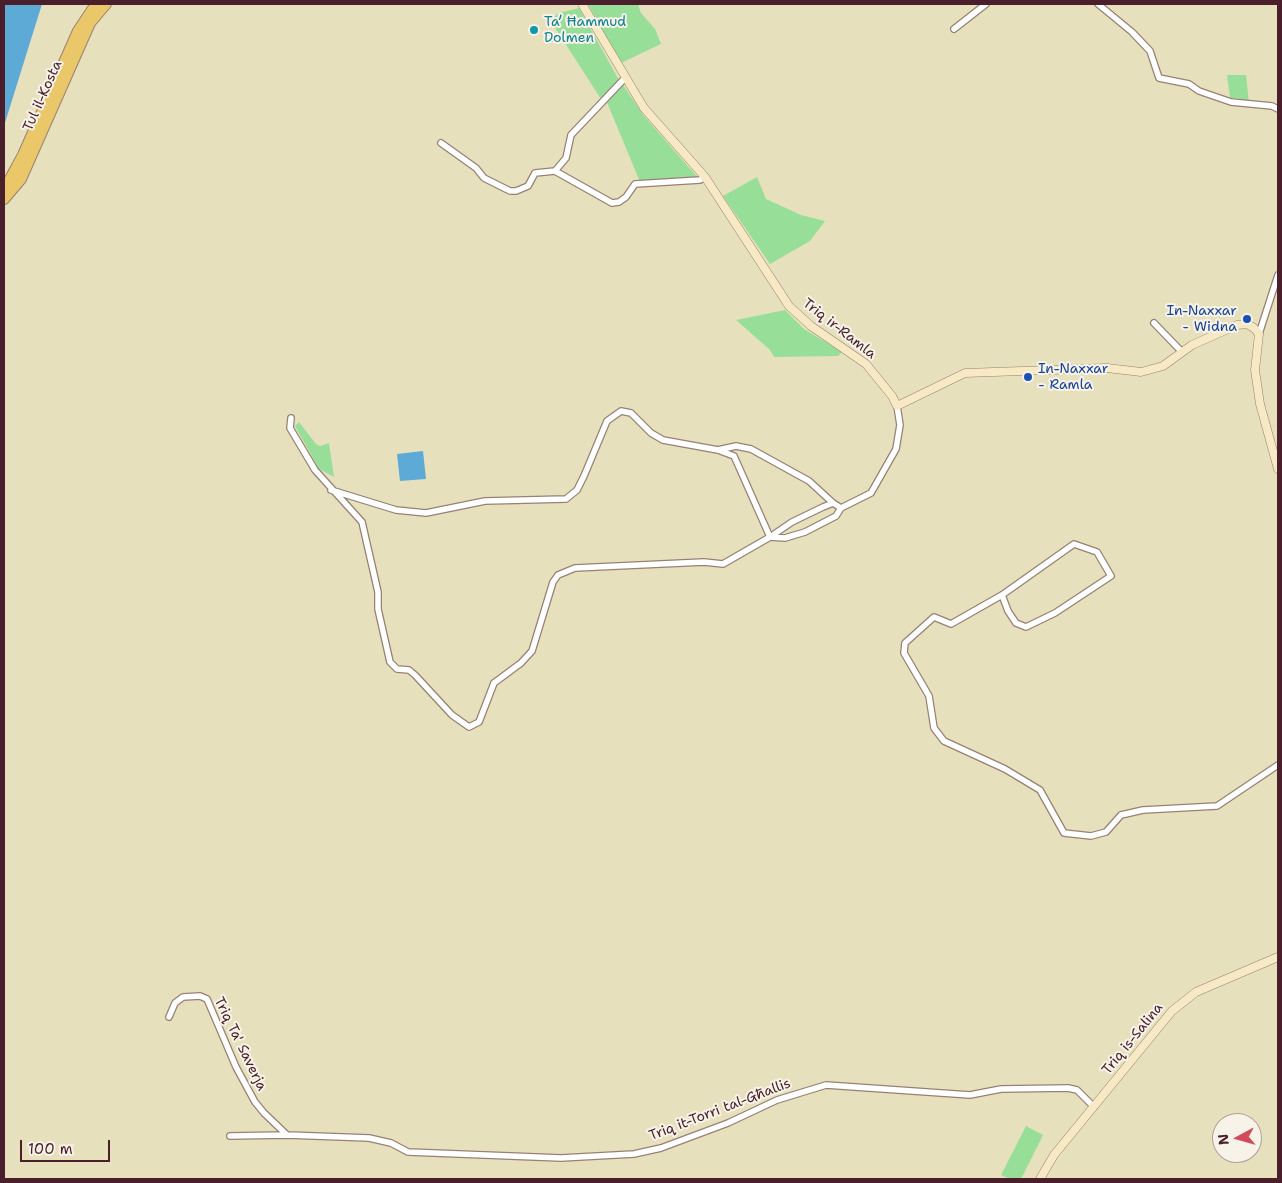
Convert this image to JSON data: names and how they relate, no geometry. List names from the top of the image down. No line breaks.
{"streets":{"highway":["Tul il-Kosta"],"main road":["Triq ir-Ramla","Triq is-Salina"],"street":["Triq Ta' Saverja","Triq it-Torri tal-Għallis"]},"crossings":[["Triq is-Salina","Triq it-Torri tal-Għallis"],["Triq Ta' Saverja","Triq it-Torri tal-Għallis"]],"places":["Ta’ Ħammud Dolmen","In-Naxxar - Widna","In-Naxxar - Ramla"],"scale_bar":"100 m","north":"left"}
